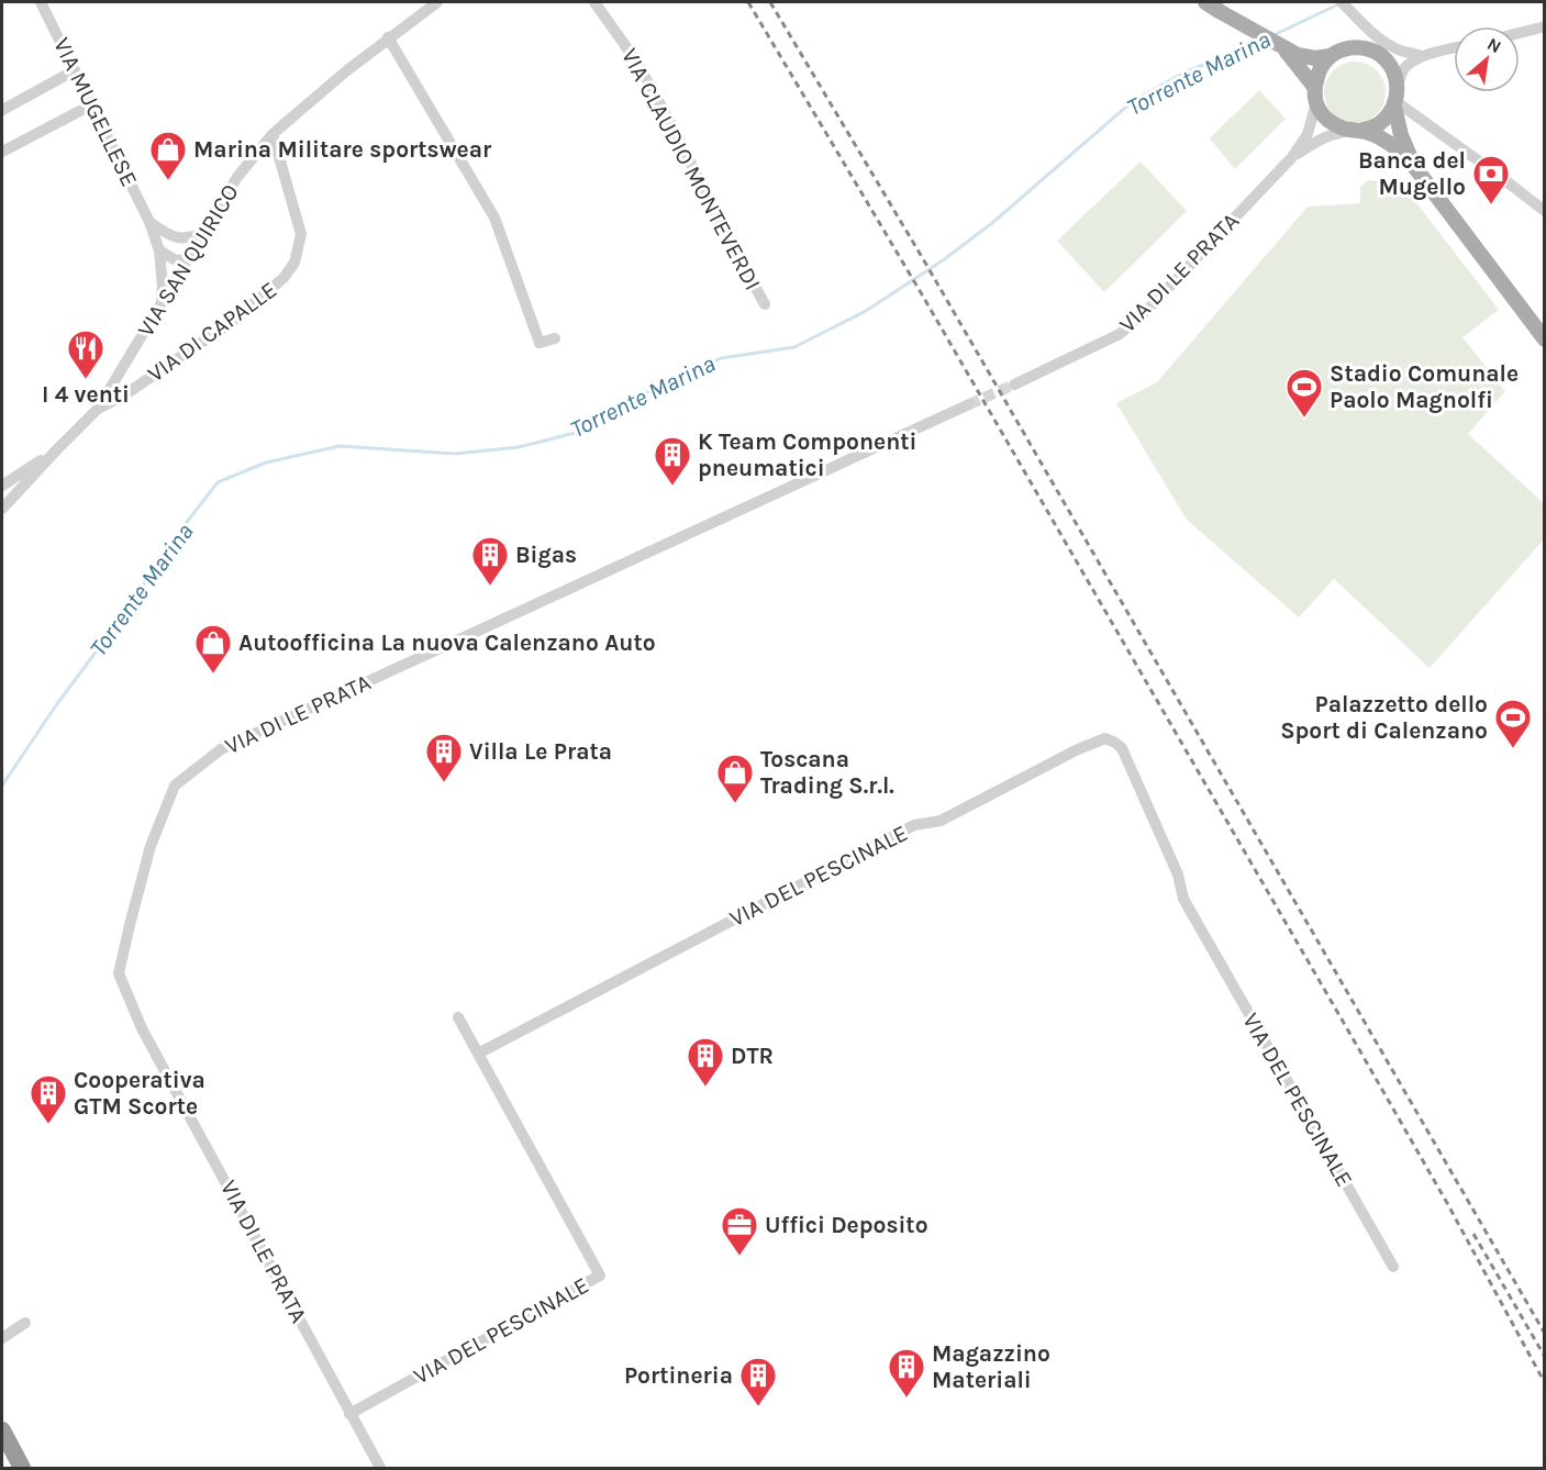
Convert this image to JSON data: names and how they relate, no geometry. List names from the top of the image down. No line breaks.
{"streets":{"street":["VIA MUGELLESE","VIA CLAUDIO MONTEVERDI","VIA SAN QUIRICO","VIA DI LE PRATA","VIA DI CAPALLE","VIA DEL PESCINALE"]},"crossings":[["VIA MUGELLESE","VIA SAN QUIRICO"],["VIA SAN QUIRICO","VIA DI CAPALLE"],["VIA DI LE PRATA","VIA DEL PESCINALE"]],"water":["Torrente Marina"],"places":{"shop":["Marina Militare sportswear","Autoofficina La nuova Calenzano Auto","Toscana Trading S.r.l."],"bank":["Banca del Mugello"],"restaurant":["I 4 venti"],"sports":["Stadio Comunale Paolo Magnolfi","Palazzetto dello Sport di Calenzano"],"building":["K Team Componenti pneumatici","Bigas","Villa Le Prata","DTR","Cooperativa GTM Scorte","Magazzino Materiali","Portineria"],"office":["Uffici Deposito"]},"north":"top right"}
